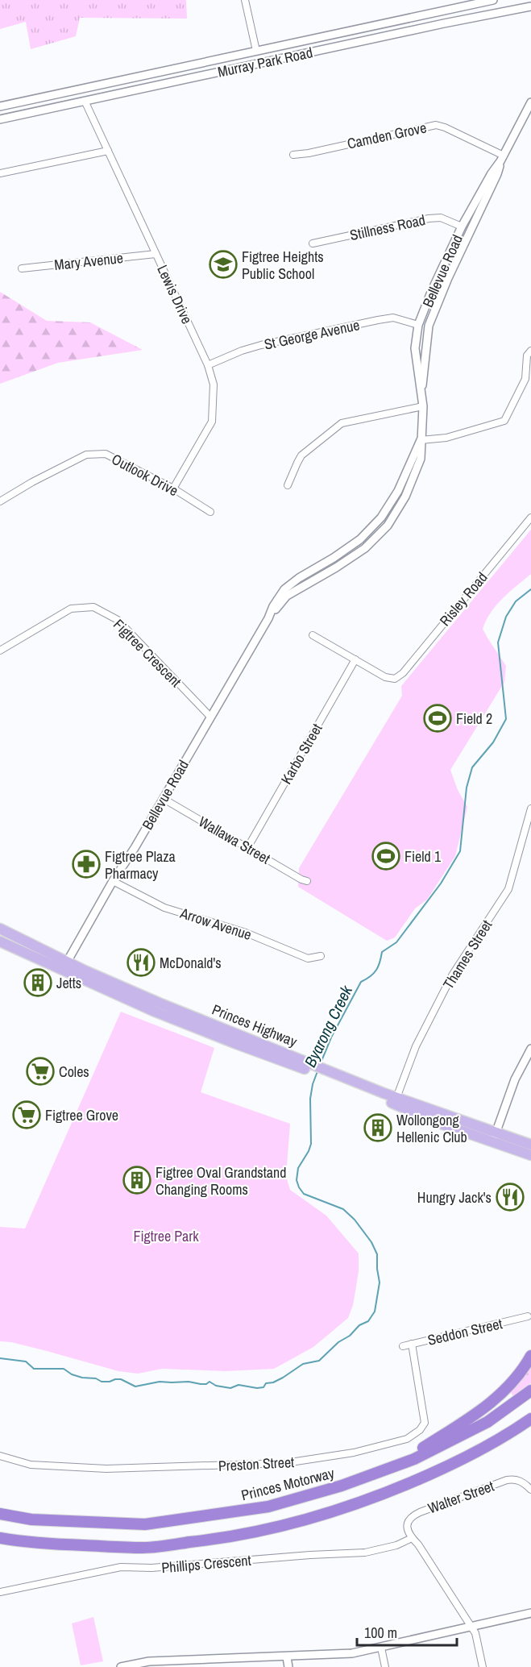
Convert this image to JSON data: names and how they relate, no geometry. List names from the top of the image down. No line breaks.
{"streets":{"highway":["Princes Motorway"],"main road":["Princes Highway"],"street":["Murray Park Road","Camden Grove","Stillness Road","Mary Avenue","Bellevue Road","Lewis Drive","St George Avenue","Outlook Drive","Risley Road","Figtree Crescent","Karbo Street","Wallawa Street","Arrow Avenue","Thames Street","Seddon Street","Preston Street","Walter Street","Phillips Crescent"]},"crossings":[["Murray Park Road","Lewis Drive"],["Camden Grove","Bellevue Road"],["Stillness Road","Bellevue Road"],["Mary Avenue","Lewis Drive"],["Bellevue Road","St George Avenue"],["Bellevue Road","Figtree Crescent"],["Bellevue Road","Wallawa Street"],["Bellevue Road","Arrow Avenue"],["Bellevue Road","Princes Highway"],["Lewis Drive","St George Avenue"],["Lewis Drive","Outlook Drive"],["Risley Road","Karbo Street"],["Karbo Street","Wallawa Street"],["Thames Street","Princes Highway"],["Seddon Street","Preston Street"],["Walter Street","Phillips Crescent"]],"water":["Byarong Creek"],"parks":["Figtree Park"],"places":{"school or university":["Figtree Heights Public School"],"sports":["Field 2","Field 1"],"pharmacy":["Figtree Plaza Pharmacy"],"restaurant":["McDonald's","Hungry Jack's"],"building":["Jetts","Wollongong Hellenic Club","Figtree Oval Grandstand Changing Rooms"],"supermarket":["Coles","Figtree Grove"]},"scale_bar":"100 m"}
